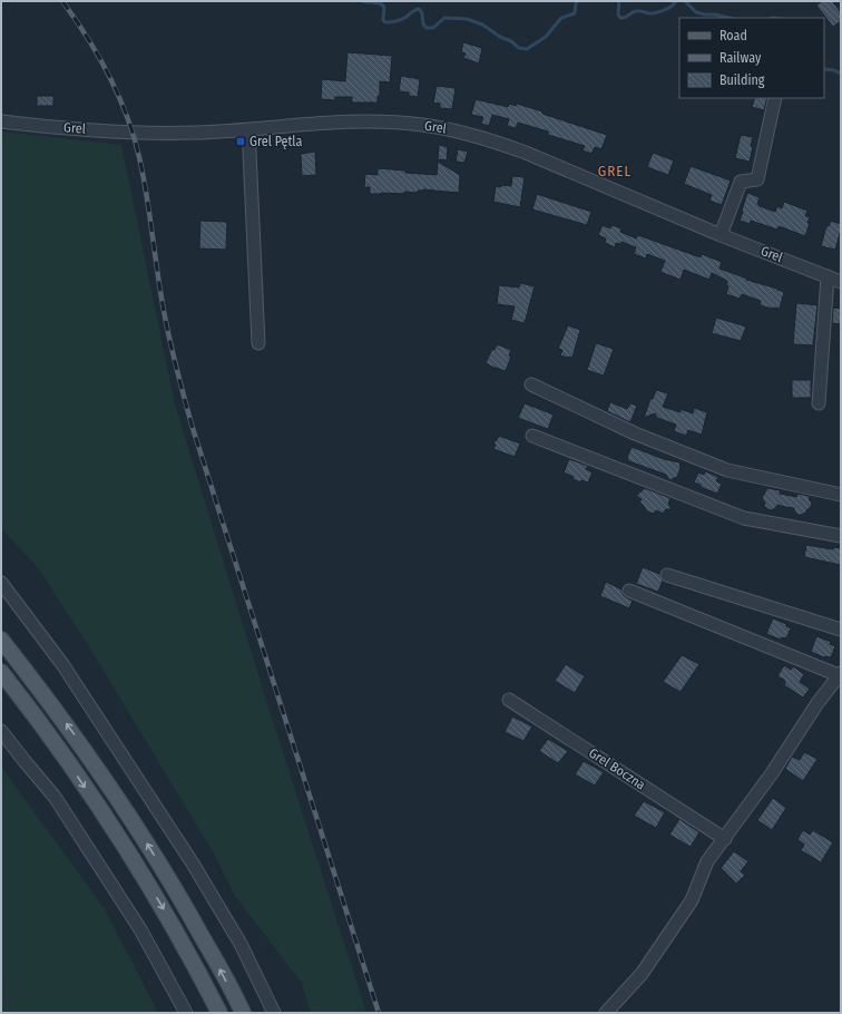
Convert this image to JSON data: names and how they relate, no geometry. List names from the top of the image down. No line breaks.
{"streets":{"street":["Grel","Grel Boczna"]},"districts":["GREL"],"places":{"transit":["Grel Pętla"]},"legend":["Road","Railway","Building"]}
